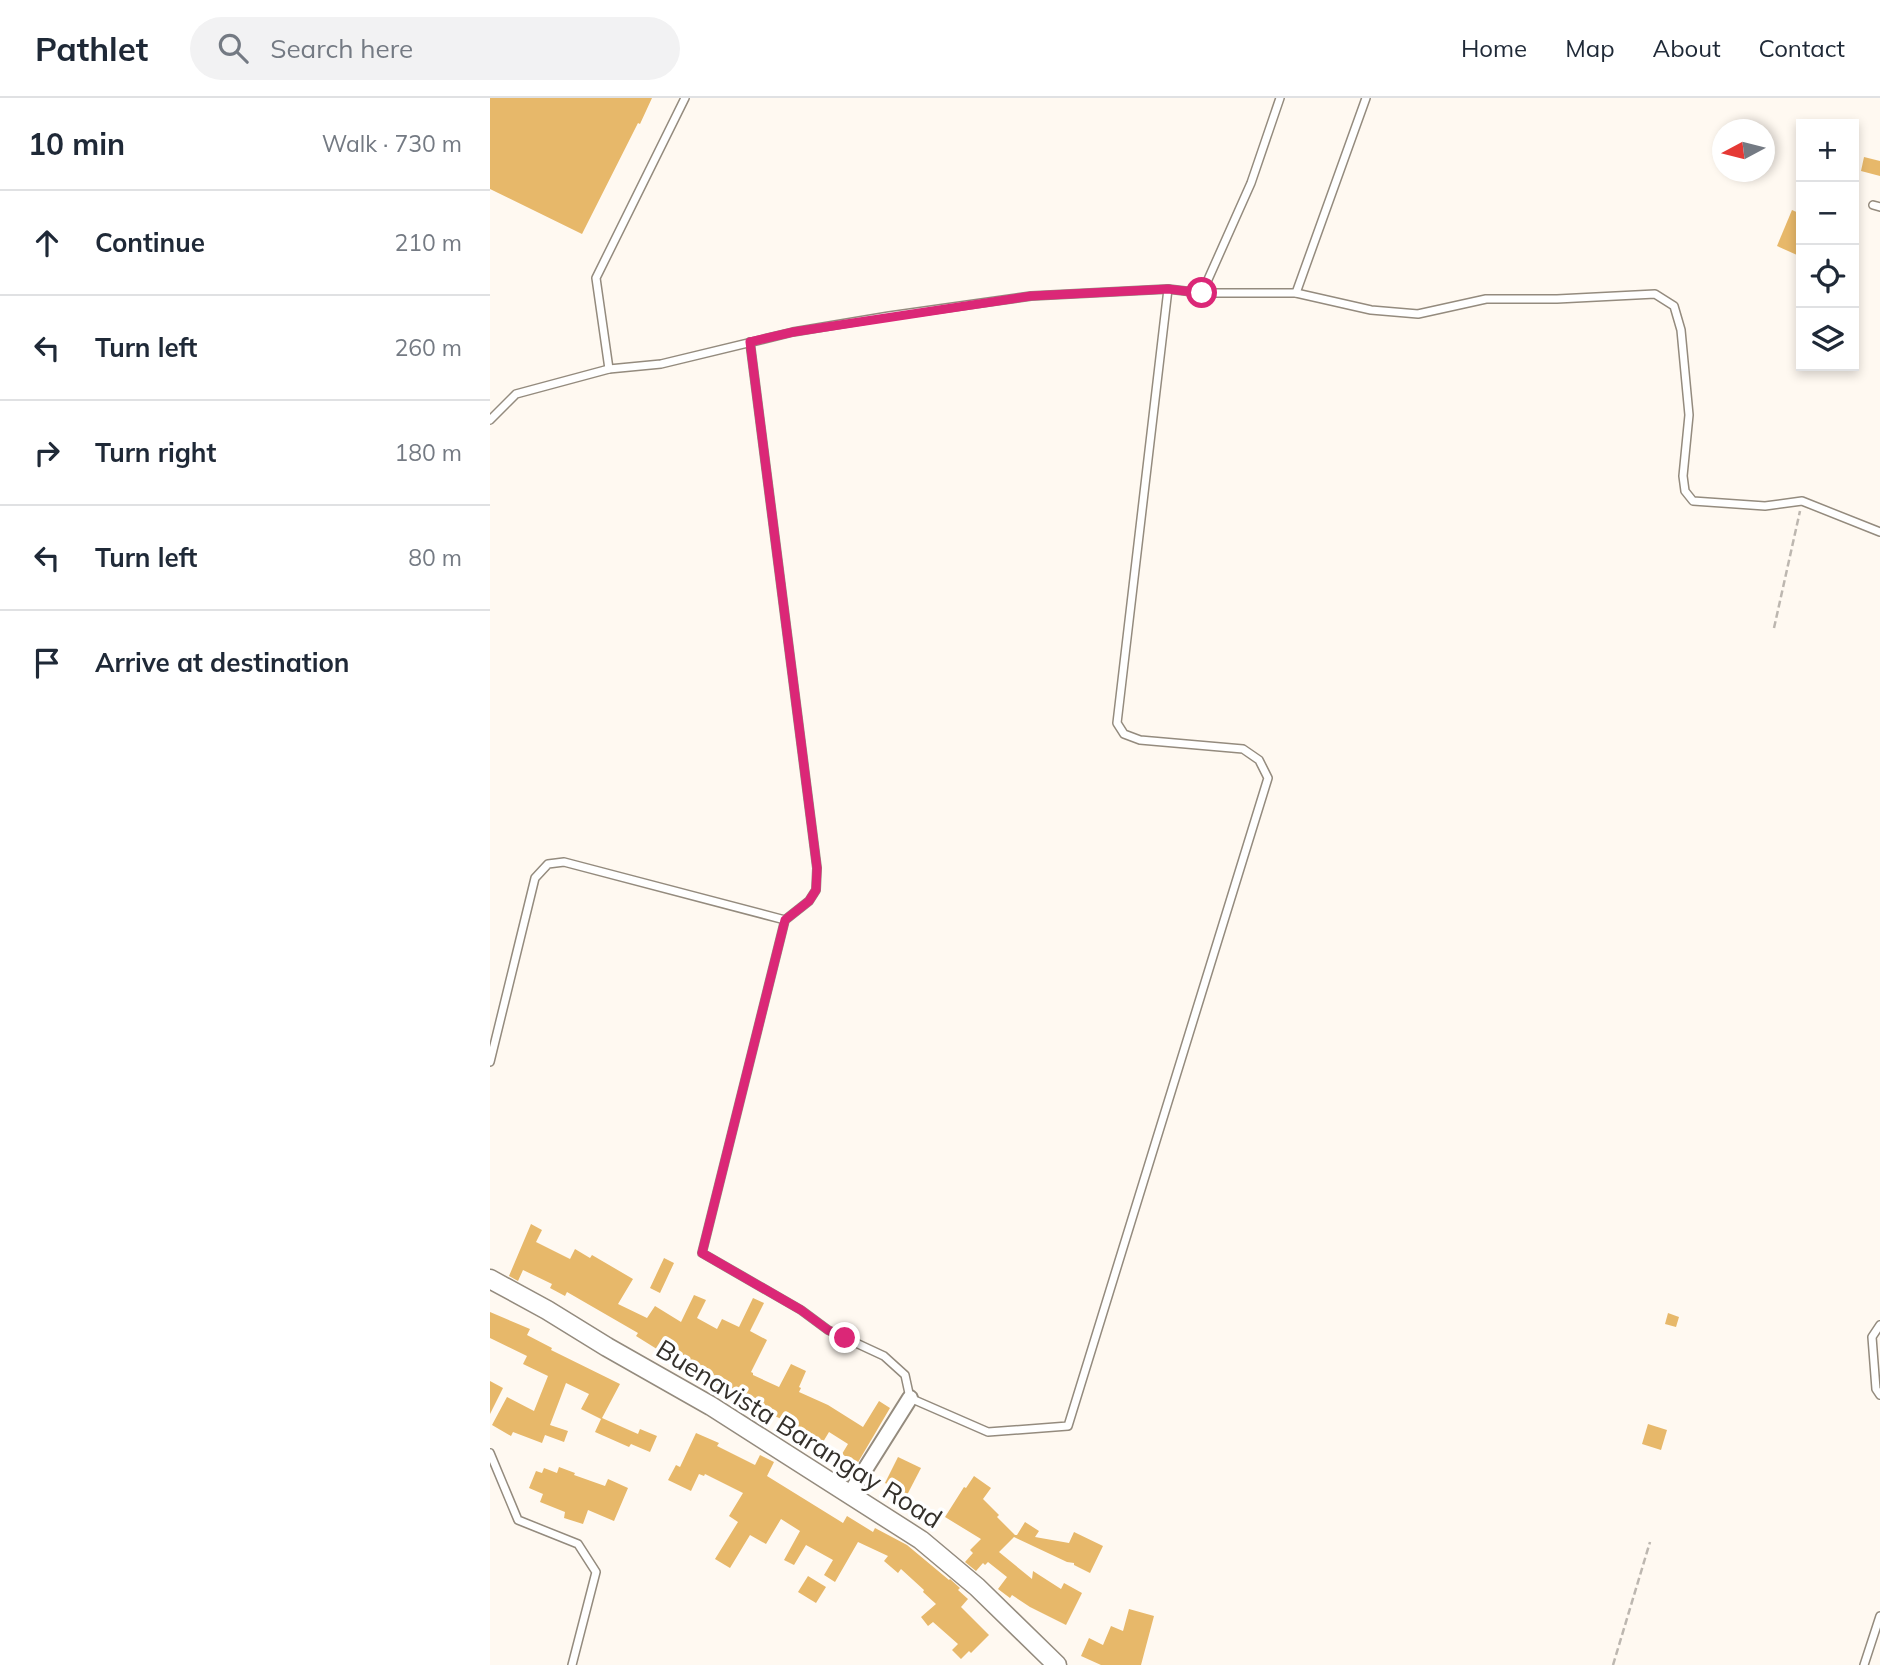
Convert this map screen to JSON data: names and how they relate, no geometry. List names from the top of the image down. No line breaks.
{"streets":{"street":["Buenavista Barangay Road"]},"north":"left","page":{"header":"Pathlet","search":"Search here","nav":["Home","Map","About","Contact"],"heading":["10 min","Walk · 730 m"],"map_buttons":["+","−"],"list":[["Continue","210 m"],["Turn left","260 m"],["Turn right","180 m"],["Turn left","80 m"],"Arrive at destination"]}}
